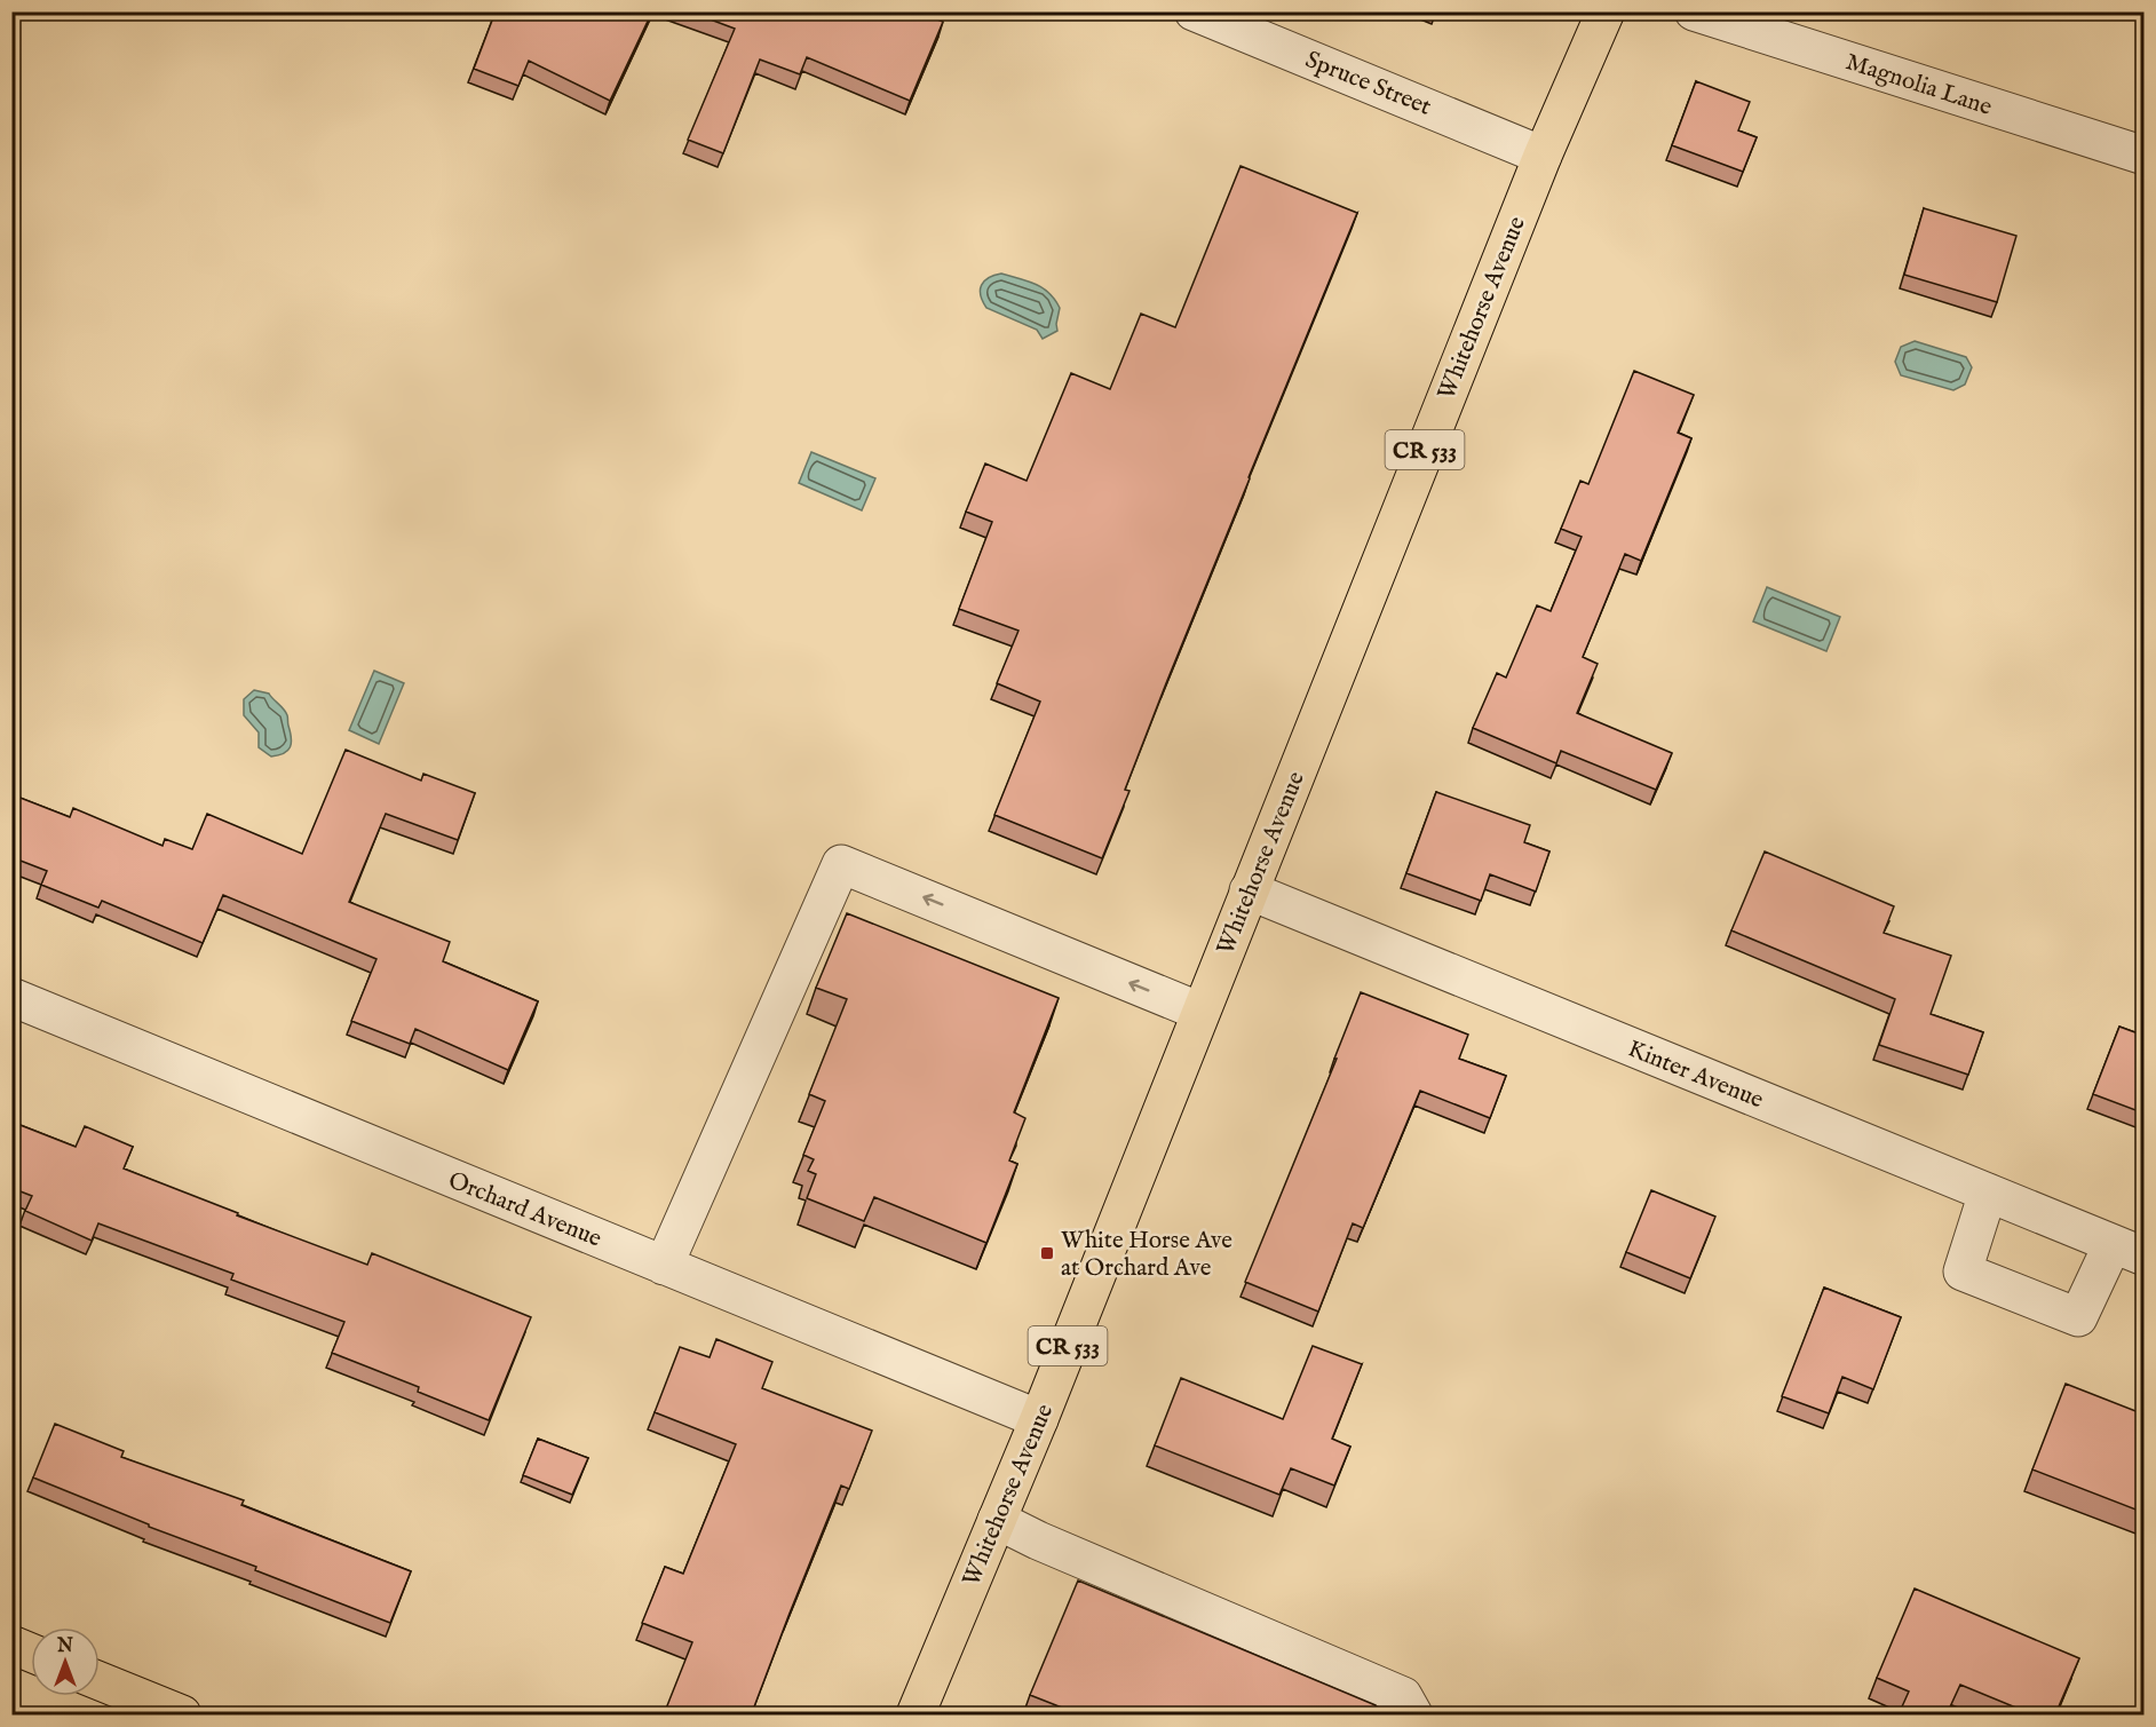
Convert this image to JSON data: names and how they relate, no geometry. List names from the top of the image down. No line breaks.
{"streets":{"main road":["Whitehorse Avenue","CR 533"],"street":["Spruce Street","Magnolia Lane","Kinter Avenue","Orchard Avenue"]},"crossings":[["Spruce Street","Whitehorse Avenue"],["Whitehorse Avenue","Kinter Avenue"],["Whitehorse Avenue","Orchard Avenue"]],"places":{"transit":["White Horse Ave at Orchard Ave"]},"north":"top"}
